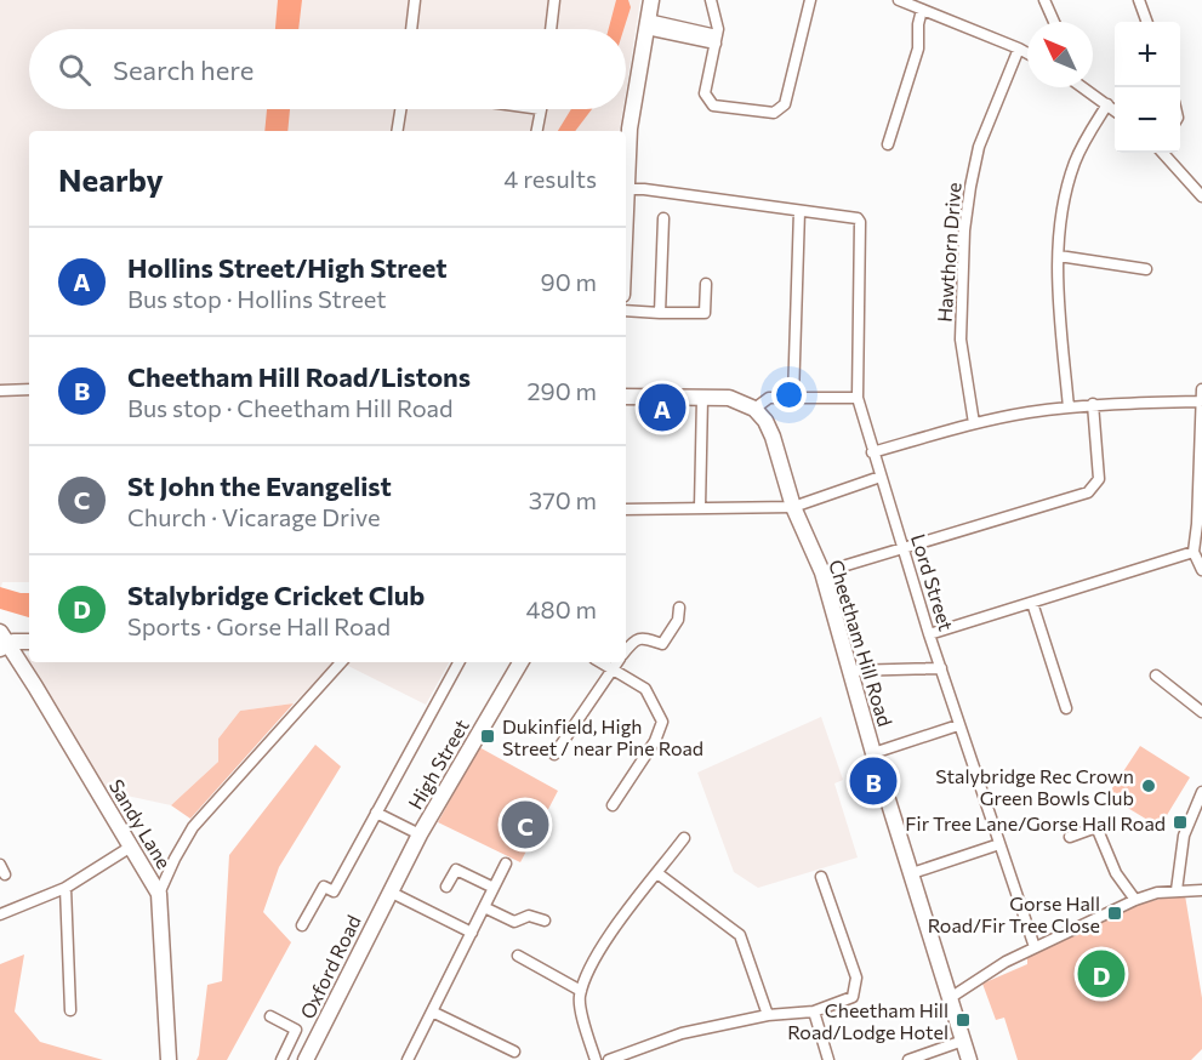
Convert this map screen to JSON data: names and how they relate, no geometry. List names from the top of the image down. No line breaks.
{"streets":{"main road":["Cheetham Hill Road","High Street","Sandy Lane","Oxford Road"],"street":["Hawthorn Drive","Lord Street"]},"crossings":[["High Street","Oxford Road"]],"places":{"transit":["Dukinfield, High Street / near Pine Road","Fir Tree Lane/Gorse Hall Road","Gorse Hall Road/Fir Tree Close","Cheetham Hill Road/Lodge Hotel"],"other":["Stalybridge Rec Crown Green Bowls Club"]},"north":"top left","page":{"map_buttons":["+","−"],"search":"Search here","heading":["Nearby","4 results"],"list":[{"mark":"A","name":"Hollins Street/High Street","note":"Bus stop · Hollins Street","value":"90 m"},{"mark":"B","name":"Cheetham Hill Road/Listons","note":"Bus stop · Cheetham Hill Road","value":"290 m"},{"mark":"C","name":"St John the Evangelist","note":"Church · Vicarage Drive","value":"370 m"},{"mark":"D","name":"Stalybridge Cricket Club","note":"Sports · Gorse Hall Road","value":"480 m"}],"pins":["A","B","C","D"]}}
